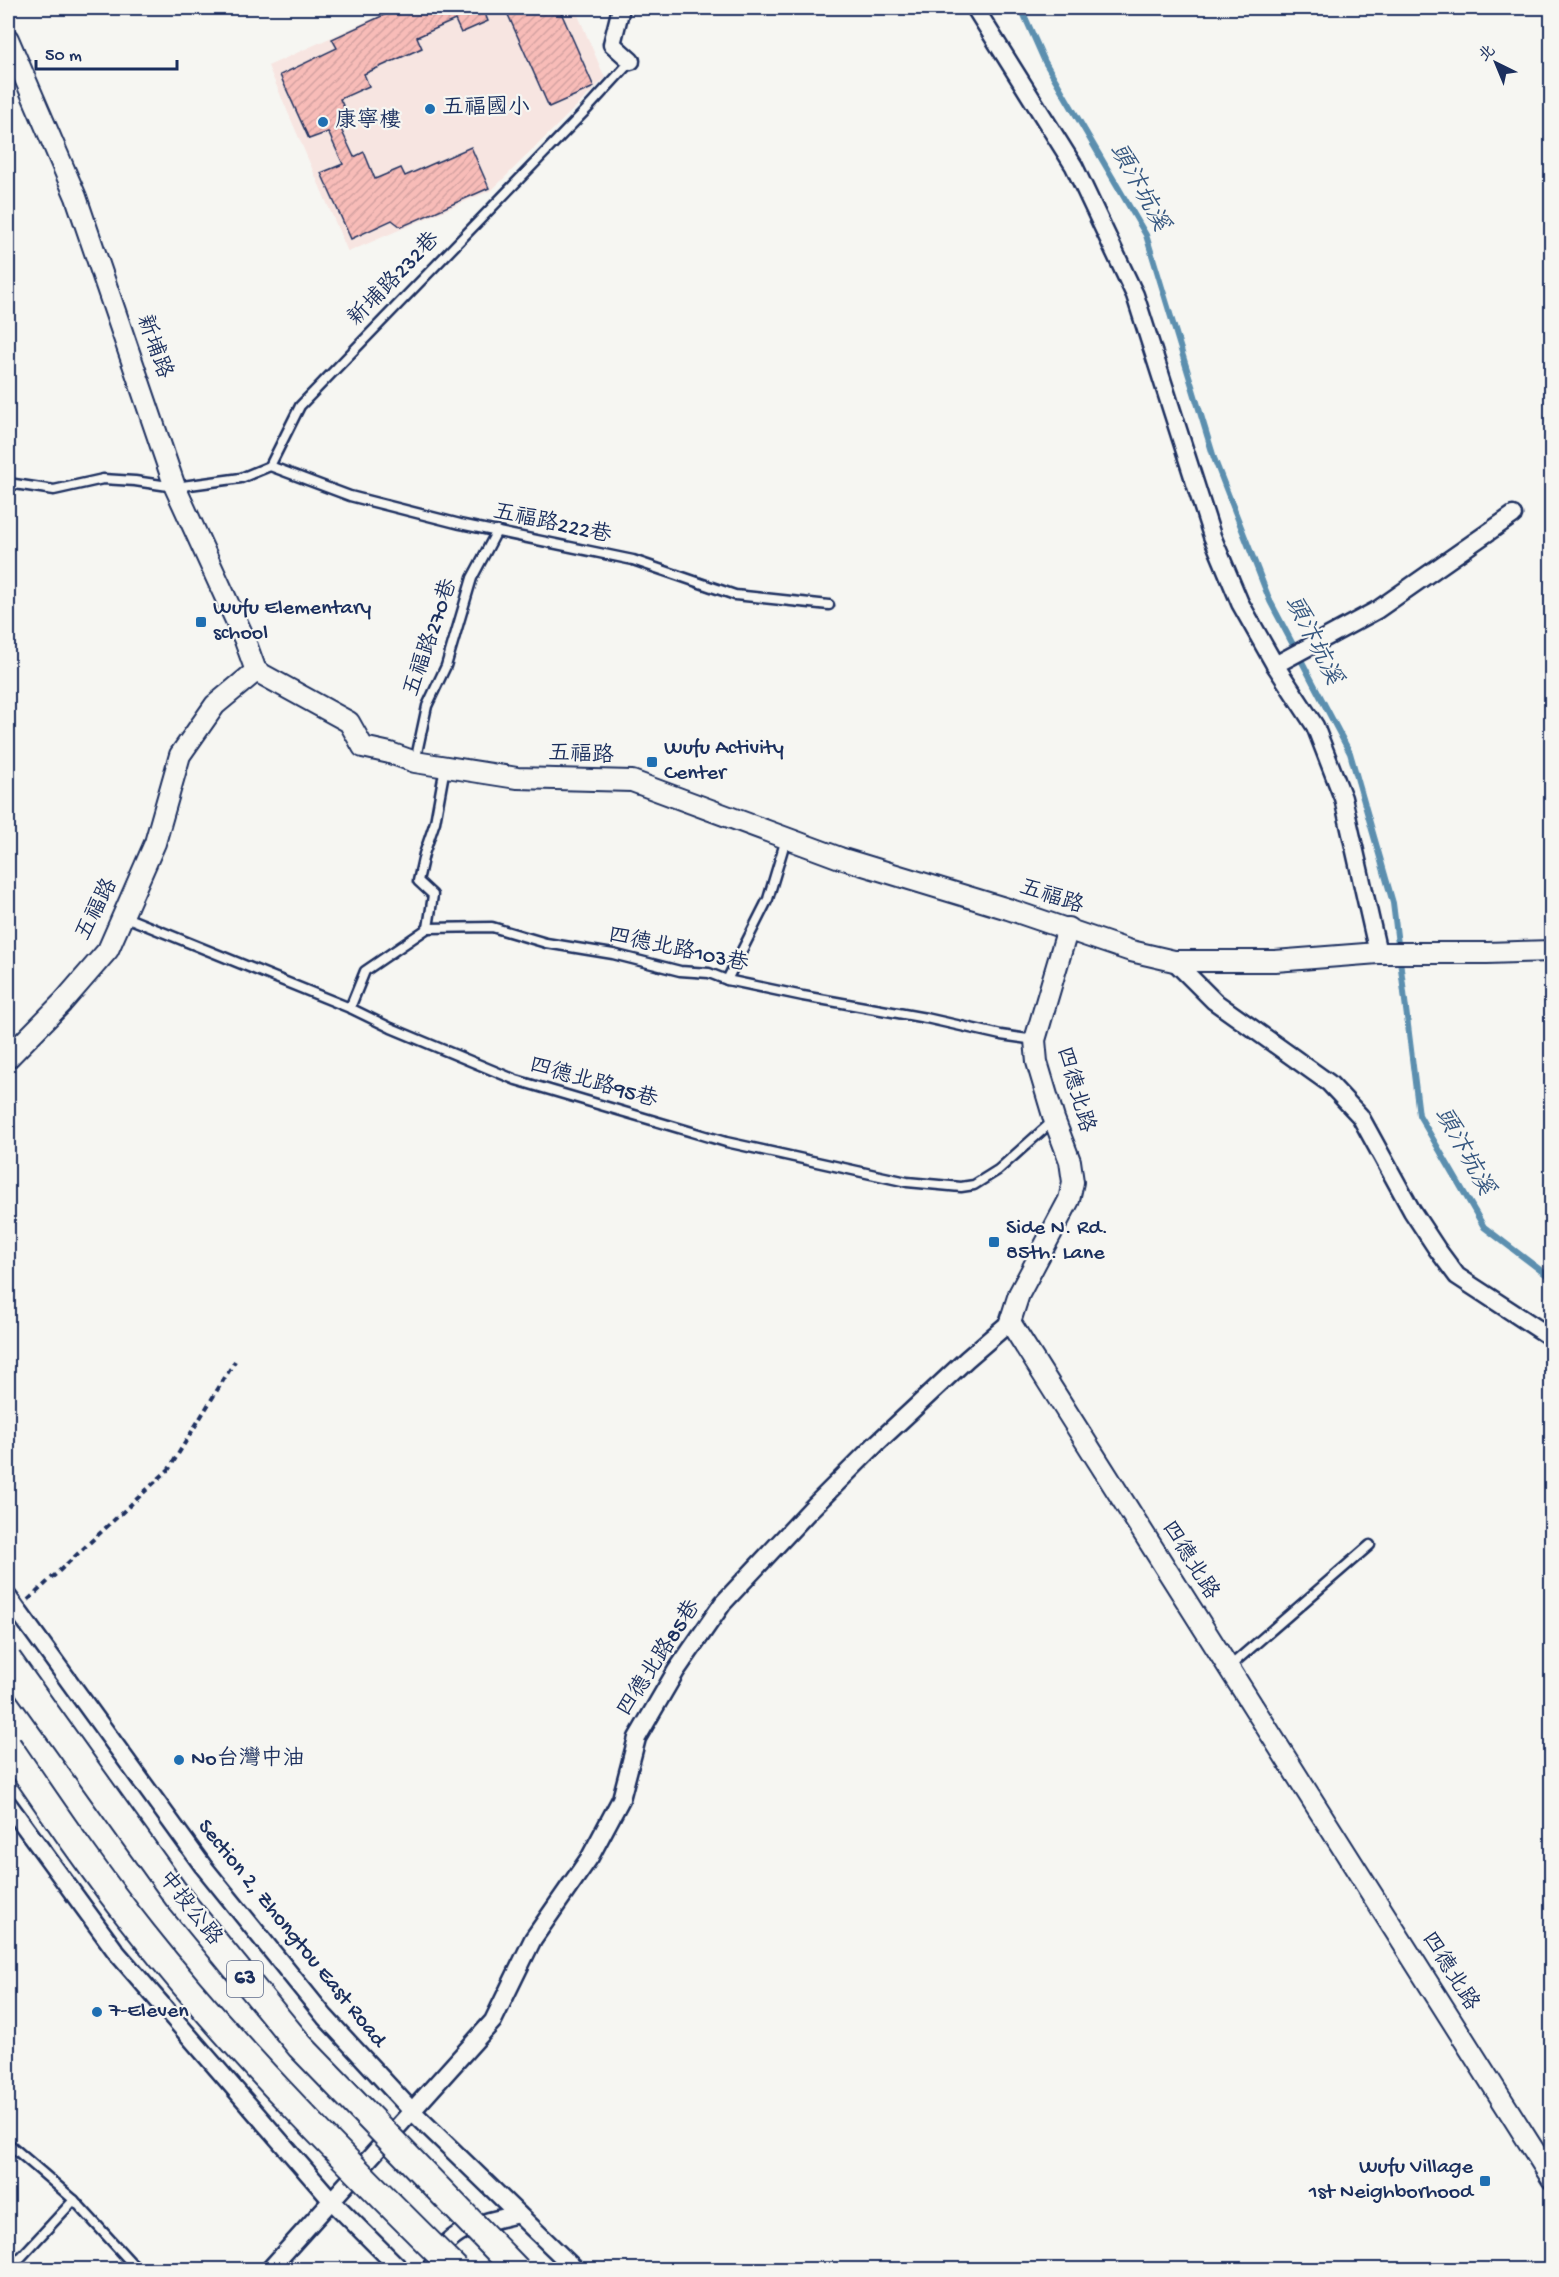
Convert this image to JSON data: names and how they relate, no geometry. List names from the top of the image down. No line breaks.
{"streets":{"main road":["中投公路","63"],"street":["新埔路","五福路","四德北路","四德北路85巷","Section 2, Zhongtou East Road"],"lane":["新埔路232巷","五福路222巷","五福路270巷","四德北路103巷","四德北路95巷"]},"crossings":[["新埔路232巷","五福路222巷"],["新埔路","五福路"],["五福路222巷","五福路270巷"],["五福路270巷","五福路"],["五福路","四德北路95巷"],["五福路","四德北路"],["四德北路103巷","四德北路"],["四德北路95巷","四德北路"],["四德北路","四德北路85巷"],["四德北路85巷","Section 2, Zhongtou East Road"]],"water":["頭汴坑溪"],"places":{"other":["五福國小","康寧樓","No台灣中油","7-Eleven"],"transit":["Wufu Elementary school","Wufu Activity Center","Side N. Rd. 85th. Lane","Wufu Village 1st Neighborhood"]},"scale_bar":"50 m","north":"top left"}
